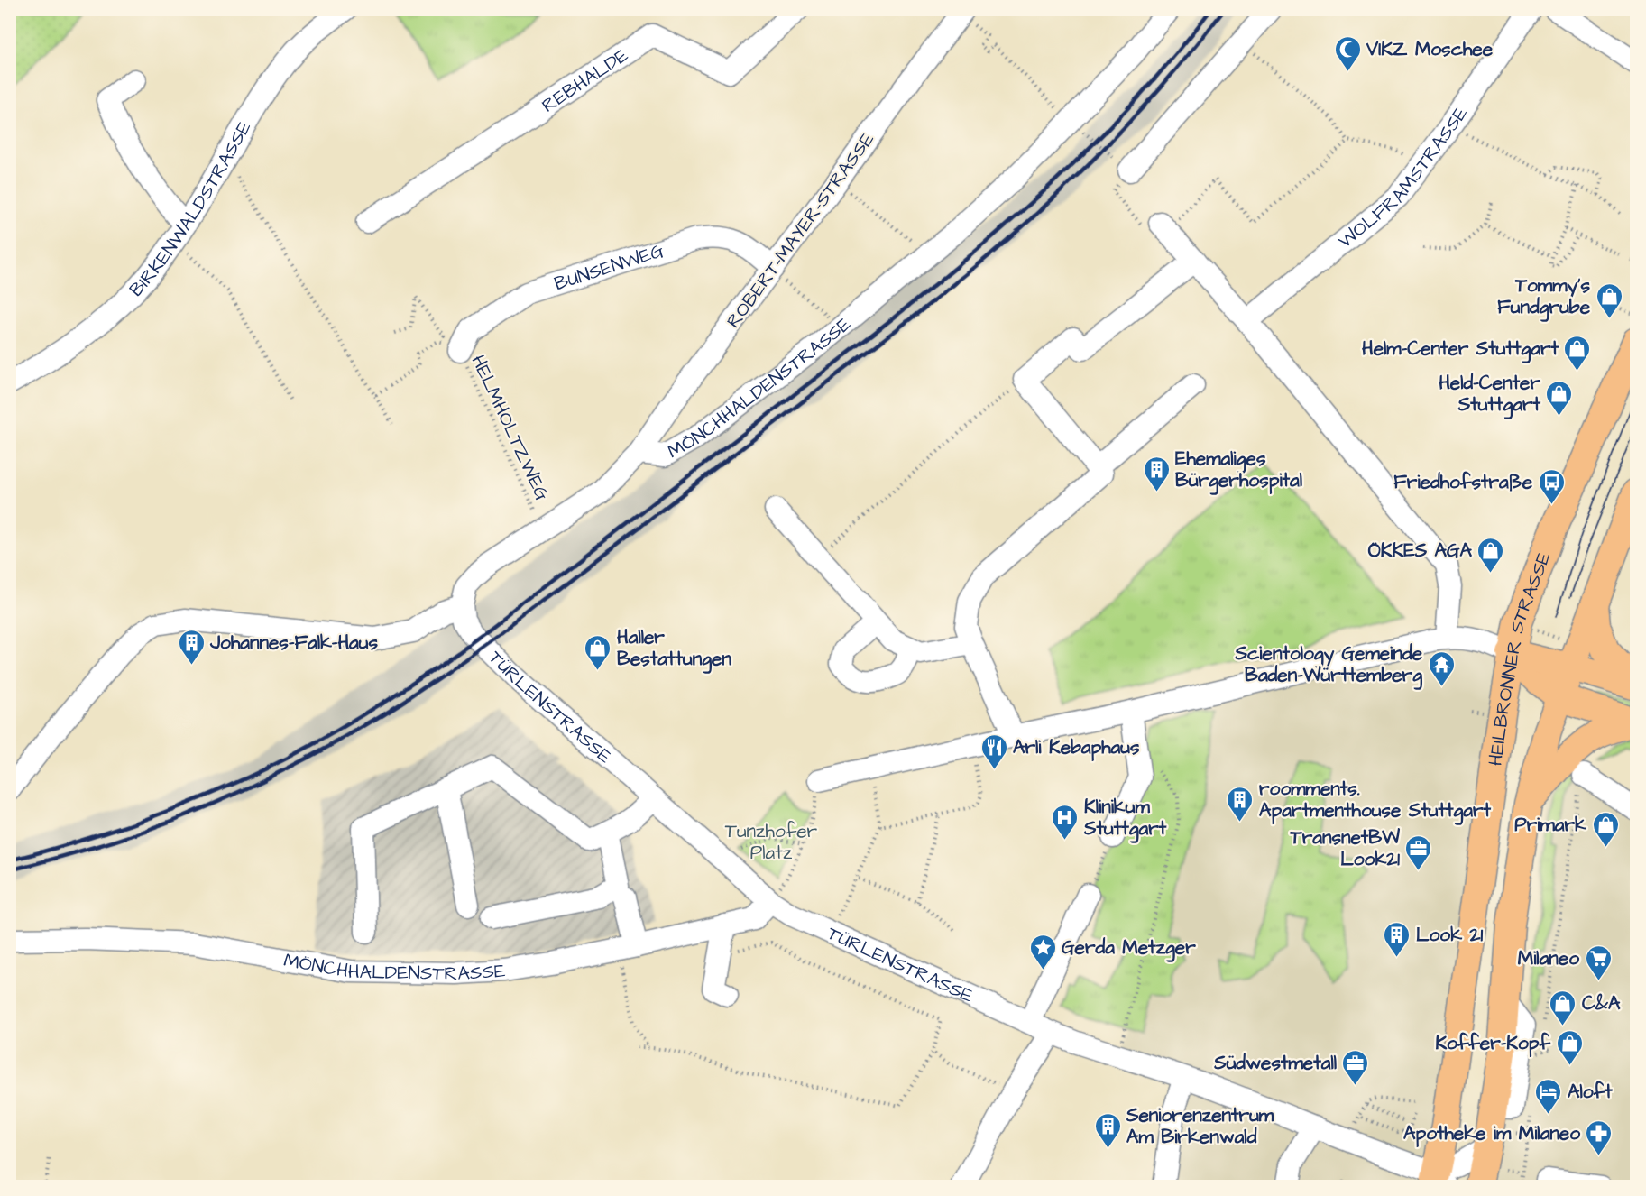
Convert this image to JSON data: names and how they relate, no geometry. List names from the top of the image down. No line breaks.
{"streets":{"main road":["HEILBRONNER STRASSE"],"street":["REBHALDE","WOLFRAMSTRASSE","BIRKENWALDSTRASSE","ROBERT-MAYER-STRASSE","BUNSENWEG","MÖNCHHALDENSTRASSE","TÜRLENSTRASSE"],"path":["HELMHOLTZWEG"]},"crossings":[["ROBERT-MAYER-STRASSE","BUNSENWEG"],["ROBERT-MAYER-STRASSE","MÖNCHHALDENSTRASSE"],["BUNSENWEG","HELMHOLTZWEG"],["MÖNCHHALDENSTRASSE","TÜRLENSTRASSE"],["HEILBRONNER STRASSE","TÜRLENSTRASSE"]],"parks":["Tunzhofer Platz"],"places":{"mosque":["VIKZ Moschee"],"shop":["Tommy's Fundgrube","Helm-Center Stuttgart","Held-Center Stuttgart","ÖKKES AGA","Haller Bestattungen","Primark","C&A","Koffer-Kopf"],"building":["Ehemaliges Bürgerhospital","Johannes-Falk-Haus","roomments. Apartmenthouse Stuttgart","Look 21","Seniorenzentrum Am Birkenwald"],"bus stop":["Friedhofstraße"],"temple":["Scientology Gemeinde Baden-Württemberg"],"restaurant":["Arli Kebaphaus"],"hospital":["Klinikum Stuttgart"],"office":["TransnetBW Look21","Südwestmetall"],"place":["Gerda Metzger"],"supermarket":["Milaneo"],"hotel":["Aloft"],"pharmacy":["Apotheke im Milaneo"]}}
